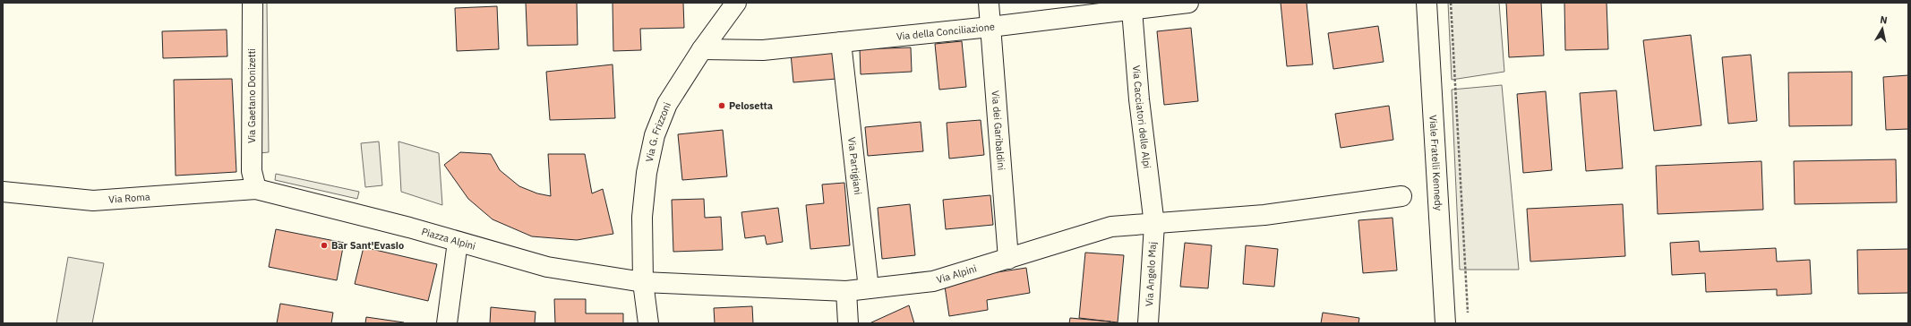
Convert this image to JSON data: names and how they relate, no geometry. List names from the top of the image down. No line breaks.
{"streets":{"street":["Via della Conciliazione","Via Gaetano Donizetti","Via Cacciatori delle Alpi","Via dei Garibaldini","Via G. Frizzoni","Viale Fratelli Kennedy","Via Partigiani","Via Roma","Piazza Alpini","Via Alpini","Via Angelo Maj"]},"crossings":[["Via della Conciliazione","Via Cacciatori delle Alpi"],["Via della Conciliazione","Via dei Garibaldini"],["Via della Conciliazione","Via G. Frizzoni"],["Via della Conciliazione","Via Partigiani"],["Via Gaetano Donizetti","Via Roma"],["Via Gaetano Donizetti","Piazza Alpini"],["Via Cacciatori delle Alpi","Via Alpini"],["Via Cacciatori delle Alpi","Via Angelo Maj"],["Via dei Garibaldini","Via Alpini"],["Via G. Frizzoni","Piazza Alpini"],["Via G. Frizzoni","Via Alpini"],["Via Partigiani","Via Alpini"],["Via Roma","Piazza Alpini"],["Piazza Alpini","Via Alpini"],["Via Alpini","Via Angelo Maj"]],"places":["Pelosetta","Bar Sant'Evasio"],"north":"top"}
